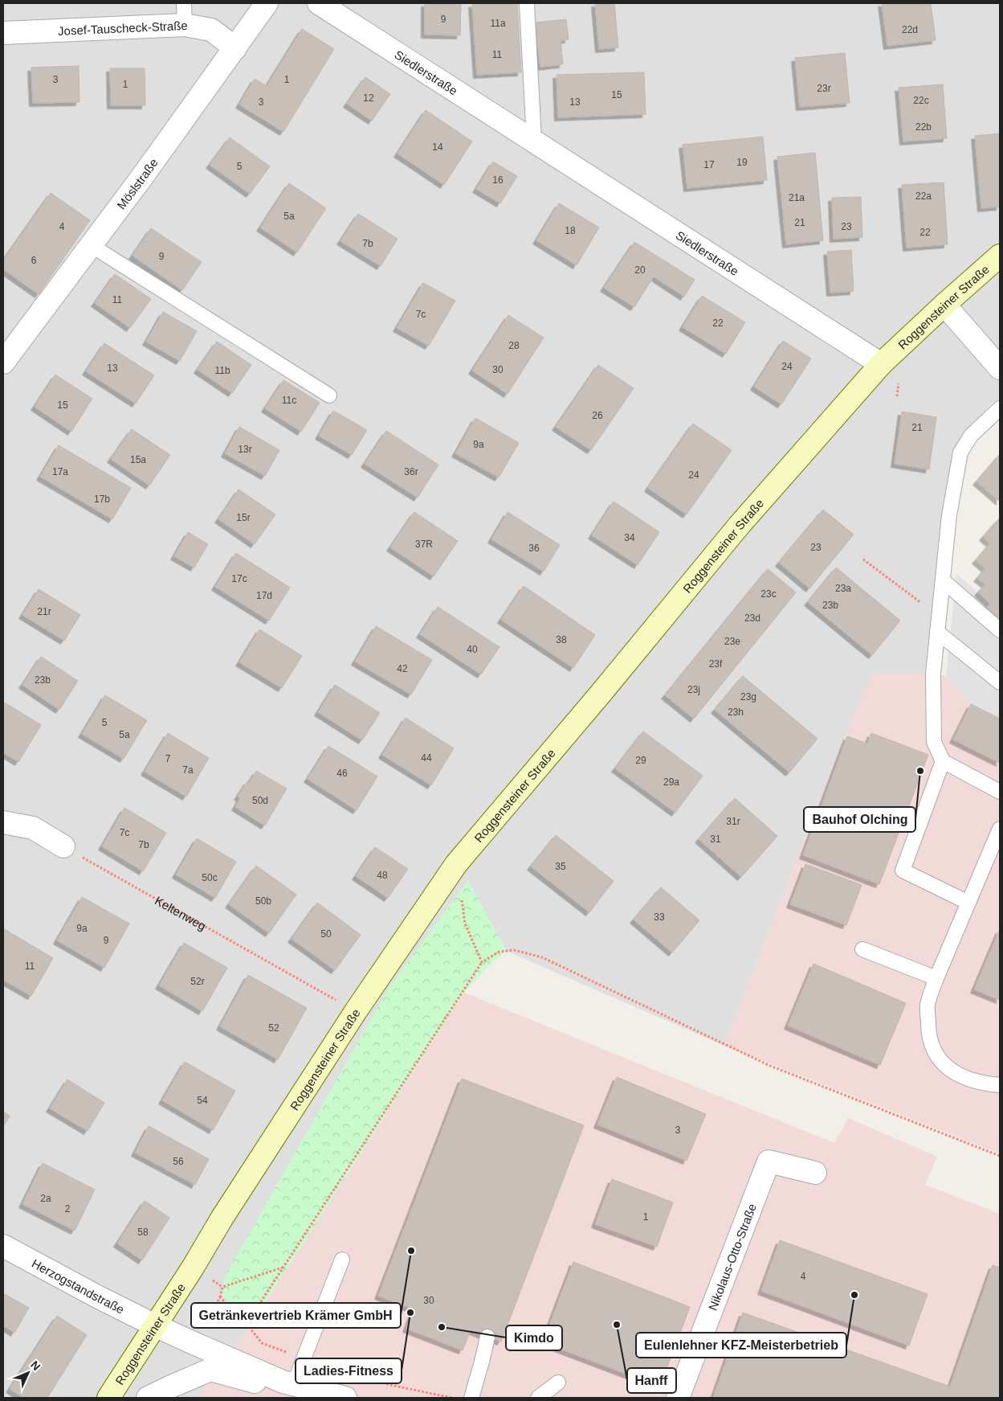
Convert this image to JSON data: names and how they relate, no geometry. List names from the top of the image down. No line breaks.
{"streets":{"main road":["Roggensteiner Straße"],"street":["Josef-Tauscheck-Straße","Siedlerstraße","Möslstraße","Nikolaus-Otto-Straße","Herzogstandstraße"],"path":["Keltenweg"]},"crossings":[["Josef-Tauscheck-Straße","Möslstraße"],["Siedlerstraße","Roggensteiner Straße"],["Roggensteiner Straße","Keltenweg"],["Roggensteiner Straße","Herzogstandstraße"]],"places":["Bauhof Olching","Getränkevertrieb Krämer GmbH","Eulenlehner KFZ-Meisterbetrieb","Ladies-Fitness","Hanff","Kimdo"],"house_numbers":["9","11a","22d","11","3","1","1","23r","15","12","22c","3","13","22b","14","19","17","5","16","22a","21a","5a","21","4","23","18","22","7b","9","6","20","11","7c","22","28","24","13","30","11b","11c","15","26","21","9a","13r","15a","17a","36r","24","17b","15r","34","37R","23","36","17c","23a","23c","17d","23b","21r","23d","38","23e","40","23f","42","23b","23j","23g","23h","5","5a","44","7","29","7a","46","29a","50d","31r","7c","31","7b","35","48","50c","50b","33","9a","50","9","11","52r","52","54","3","56","2a","2","1","58","4","30"],"north":"top right"}
